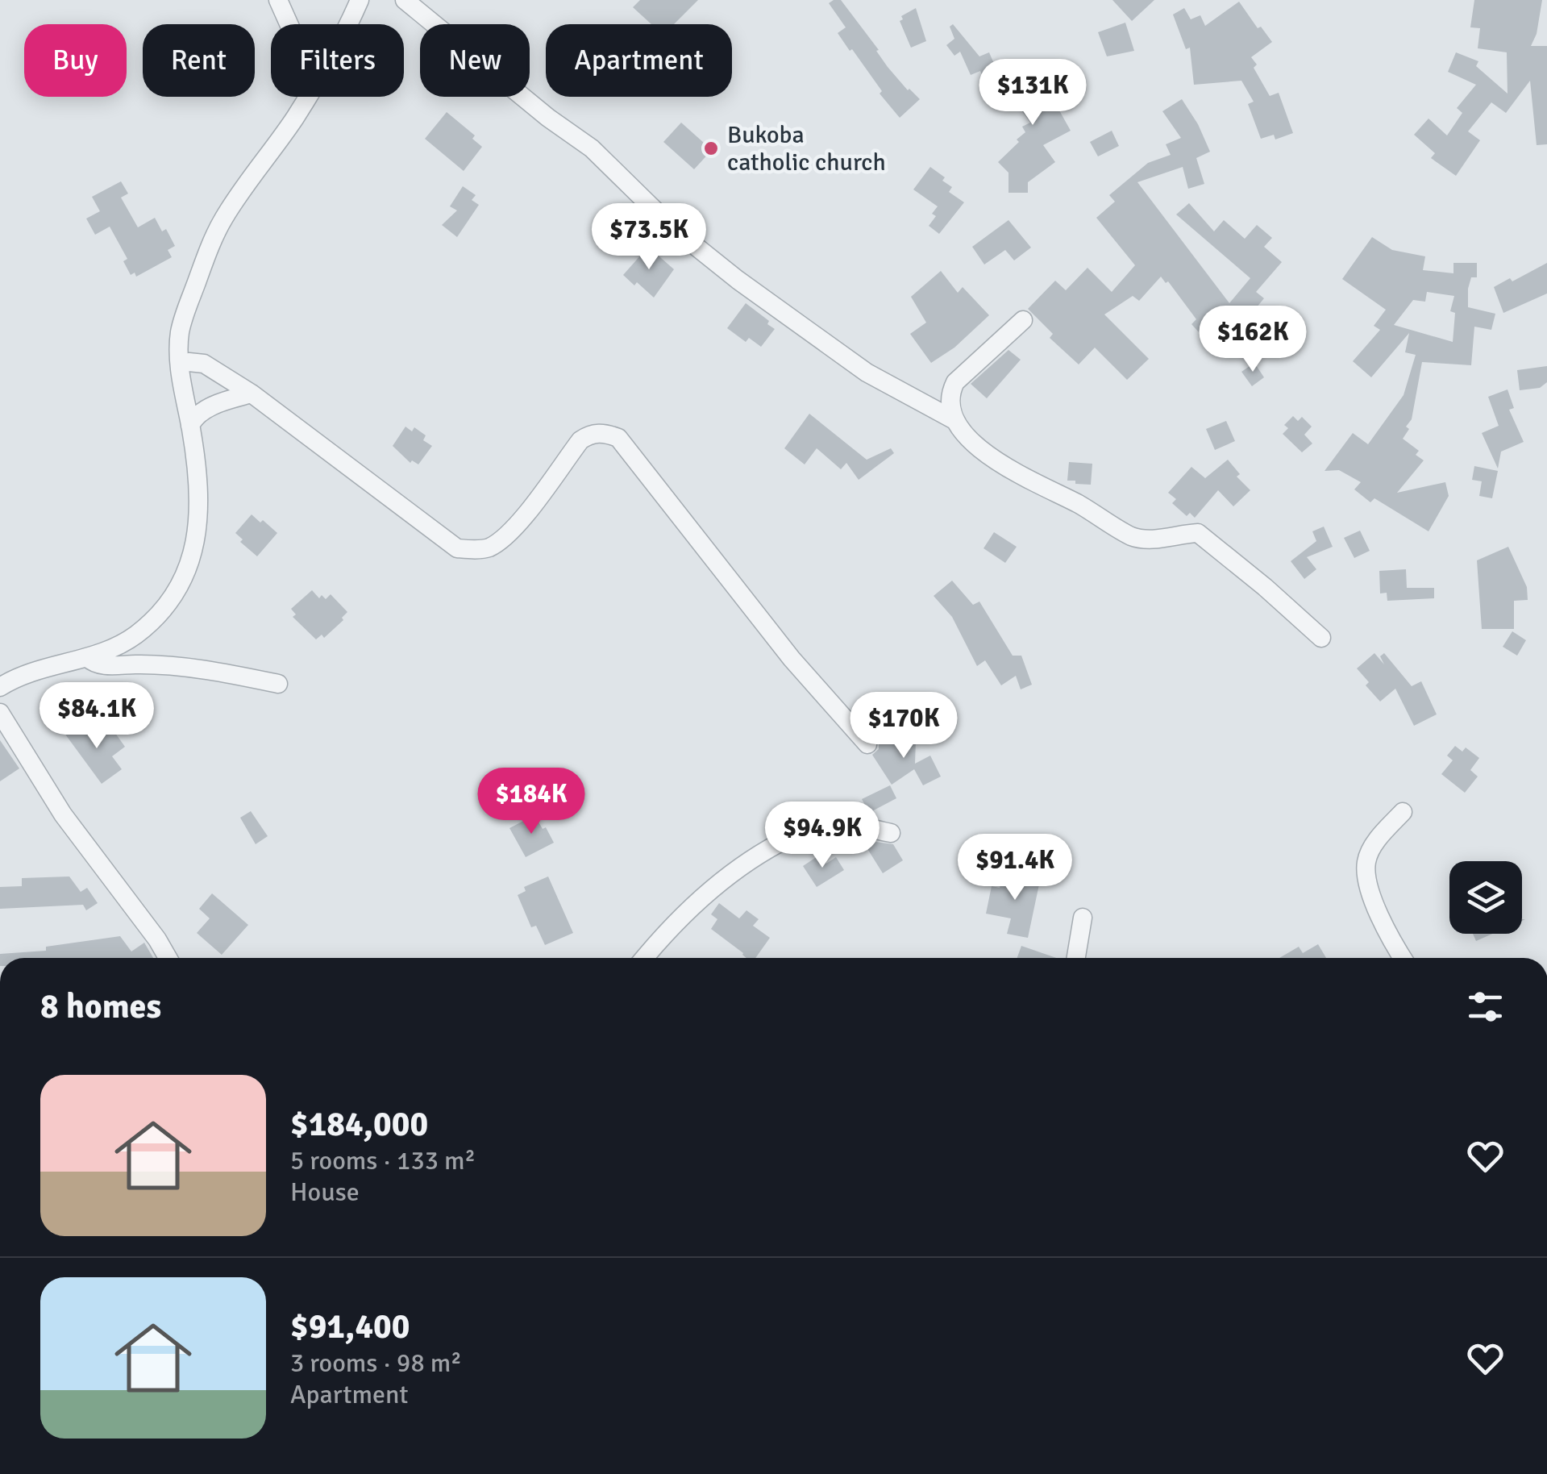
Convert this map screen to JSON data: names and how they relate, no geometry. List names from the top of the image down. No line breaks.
{"places":["Bukoba catholic church"],"page":{"chip":["Buy","Rent","Filters","New","Apartment"],"price":["$131K","$73.5K","$162K","$84.1K","$170K","$184K","$94.9K","$91.4K"],"heading":"8 homes","list":[{"name":"$184,000","note":"5 rooms · 133 m² · House"},{"name":"$91,400","note":"3 rooms · 98 m² · Apartment"}]}}
